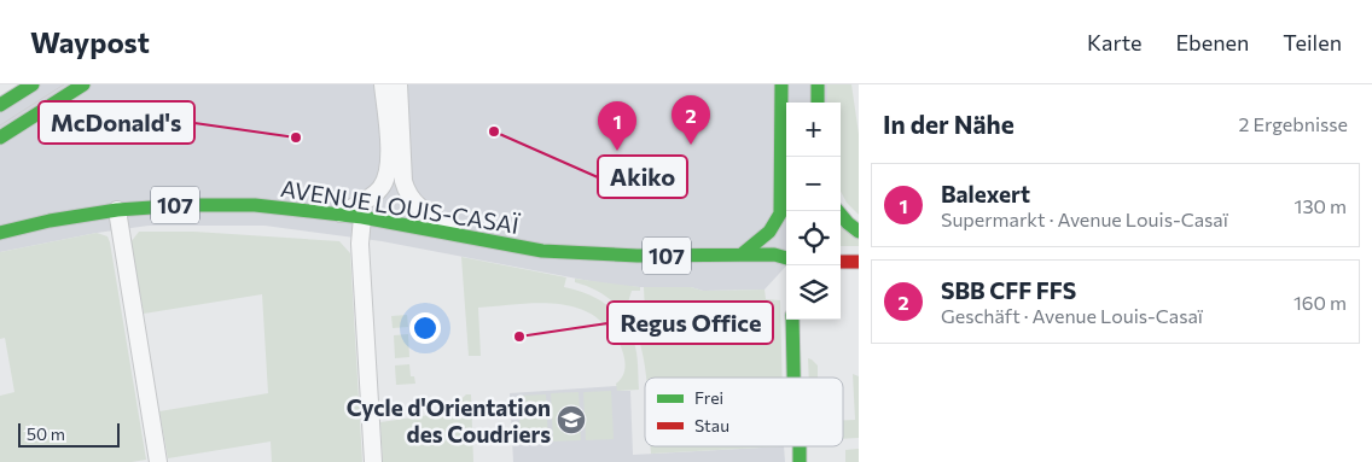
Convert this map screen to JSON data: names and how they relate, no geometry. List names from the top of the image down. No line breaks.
{"streets":{"main road":["107","AVENUE LOUIS-CASAÏ"]},"places":{"other":["Akiko","McDonald's","Regus Office"],"school or university":["Cycle d'Orientation des Coudriers"]},"legend":["Frei","Stau"],"scale_bar":"50 m","page":{"header":"Waypost","nav":["Karte","Ebenen","Teilen"],"heading":["In der Nähe","2 Ergebnisse"],"pins":["2","1"],"map_buttons":["+","−"],"list":[{"mark":"1","name":"Balexert","note":"Supermarkt · Avenue Louis-Casaï","value":"130 m"},{"mark":"2","name":"SBB CFF FFS","note":"Geschäft · Avenue Louis-Casaï","value":"160 m"}],"scale":"50 m"}}
